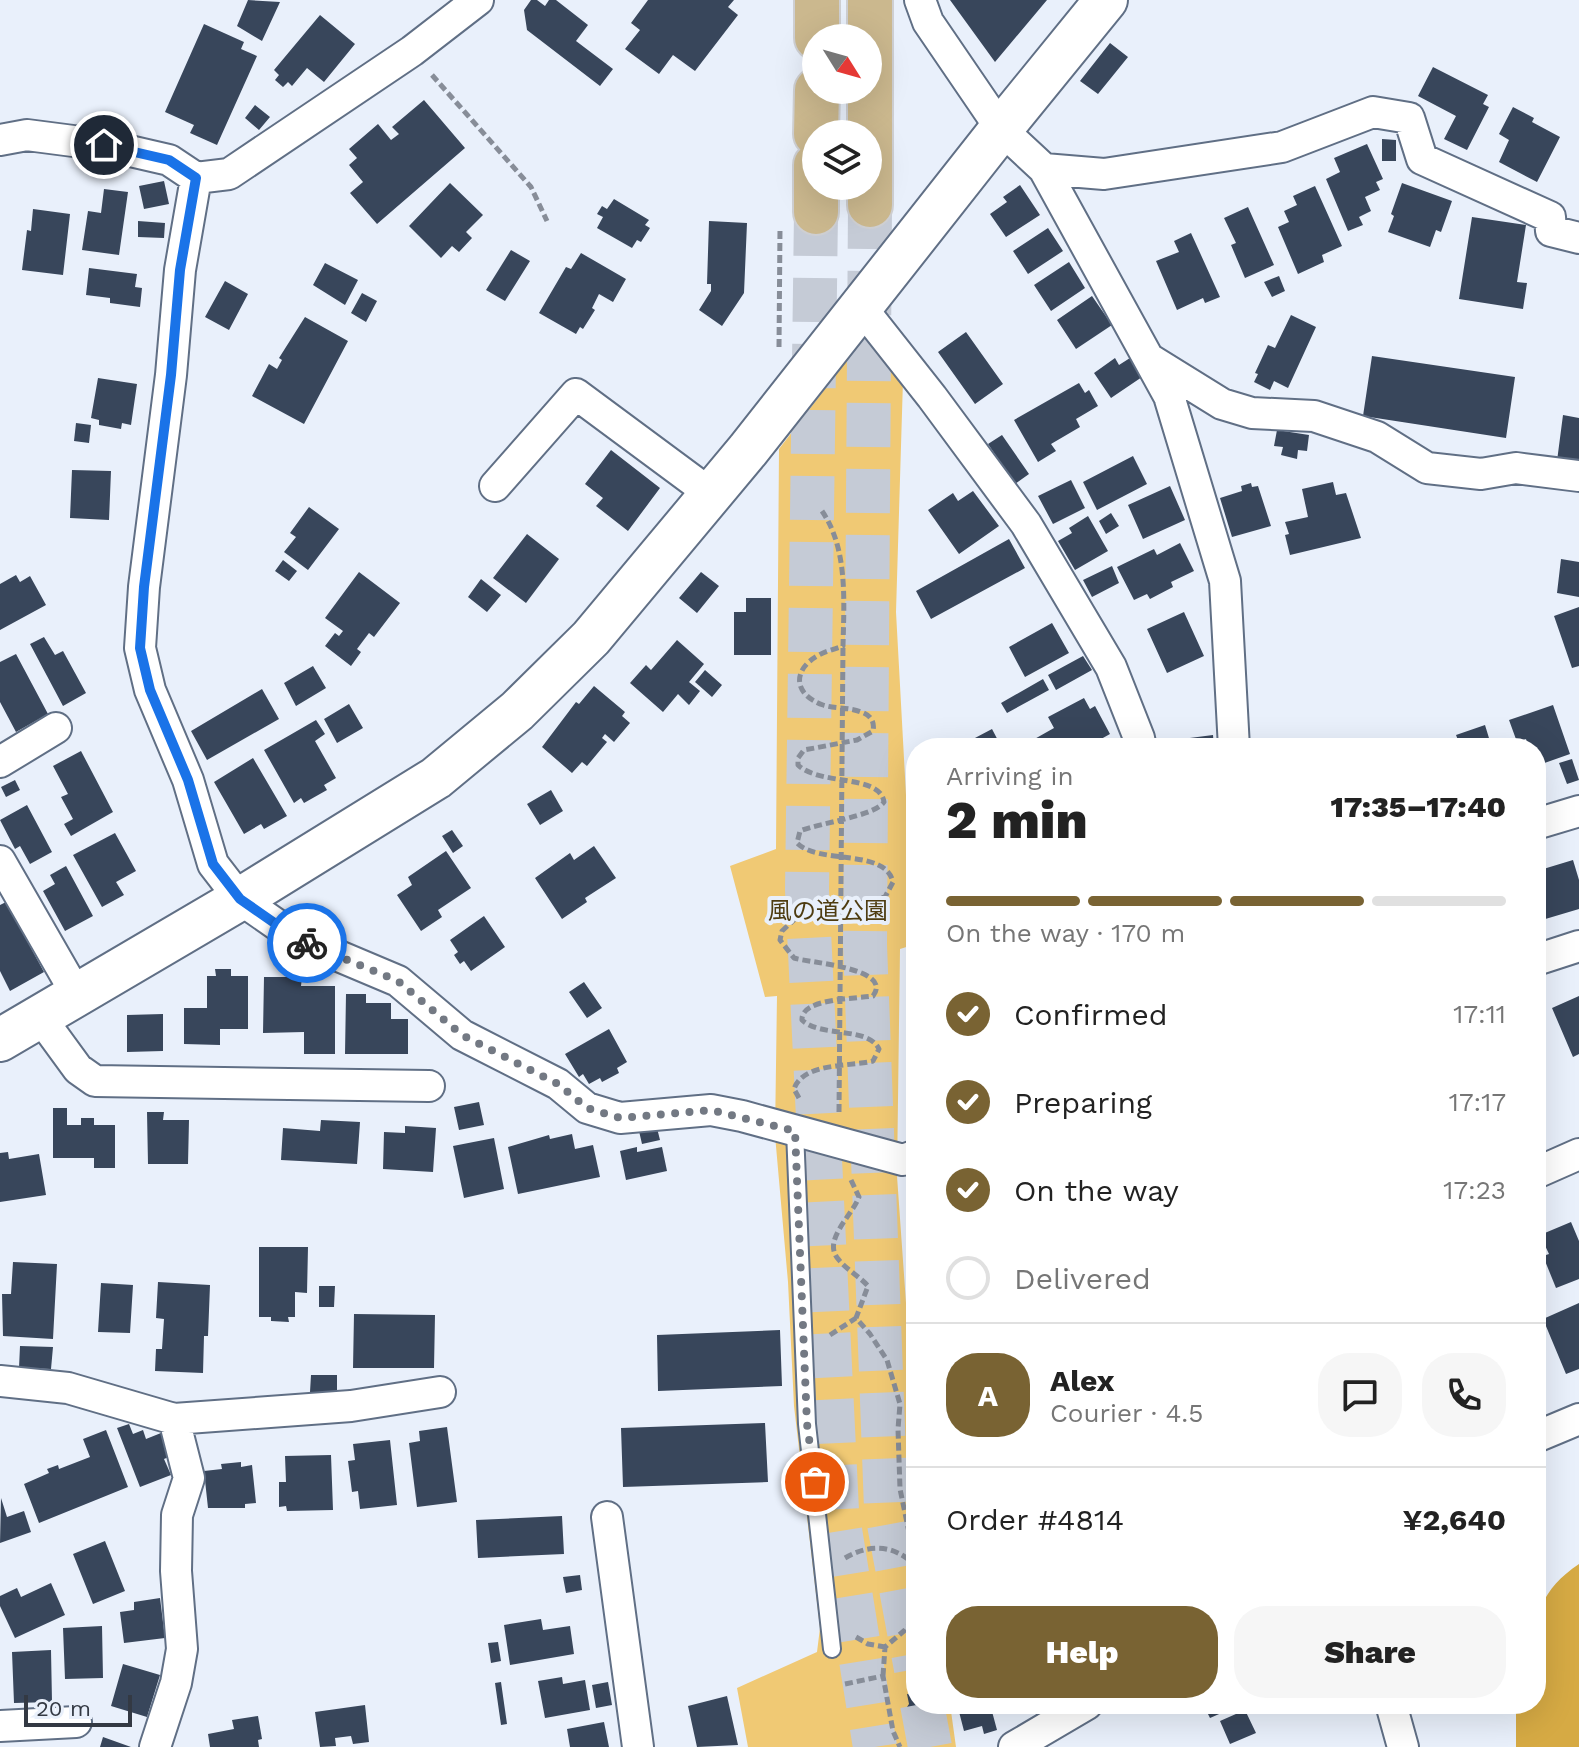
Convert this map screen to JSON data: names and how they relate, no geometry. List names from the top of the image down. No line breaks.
{"parks":["風の道公園"],"scale_bar":"20 m","north":"bottom right","page":{"heading":["2 min","Arriving in","17:35–17:40"],"panel":["Alex","Courier · 4.5","Order #4814","¥2,640"],"bar":"On the way · 170 m","list":[["Confirmed","17:11"],["Preparing","17:17"],["On the way","17:23"],"Delivered"],"round":"A","buttons":["Help","Share"],"scale":"20 m"}}
